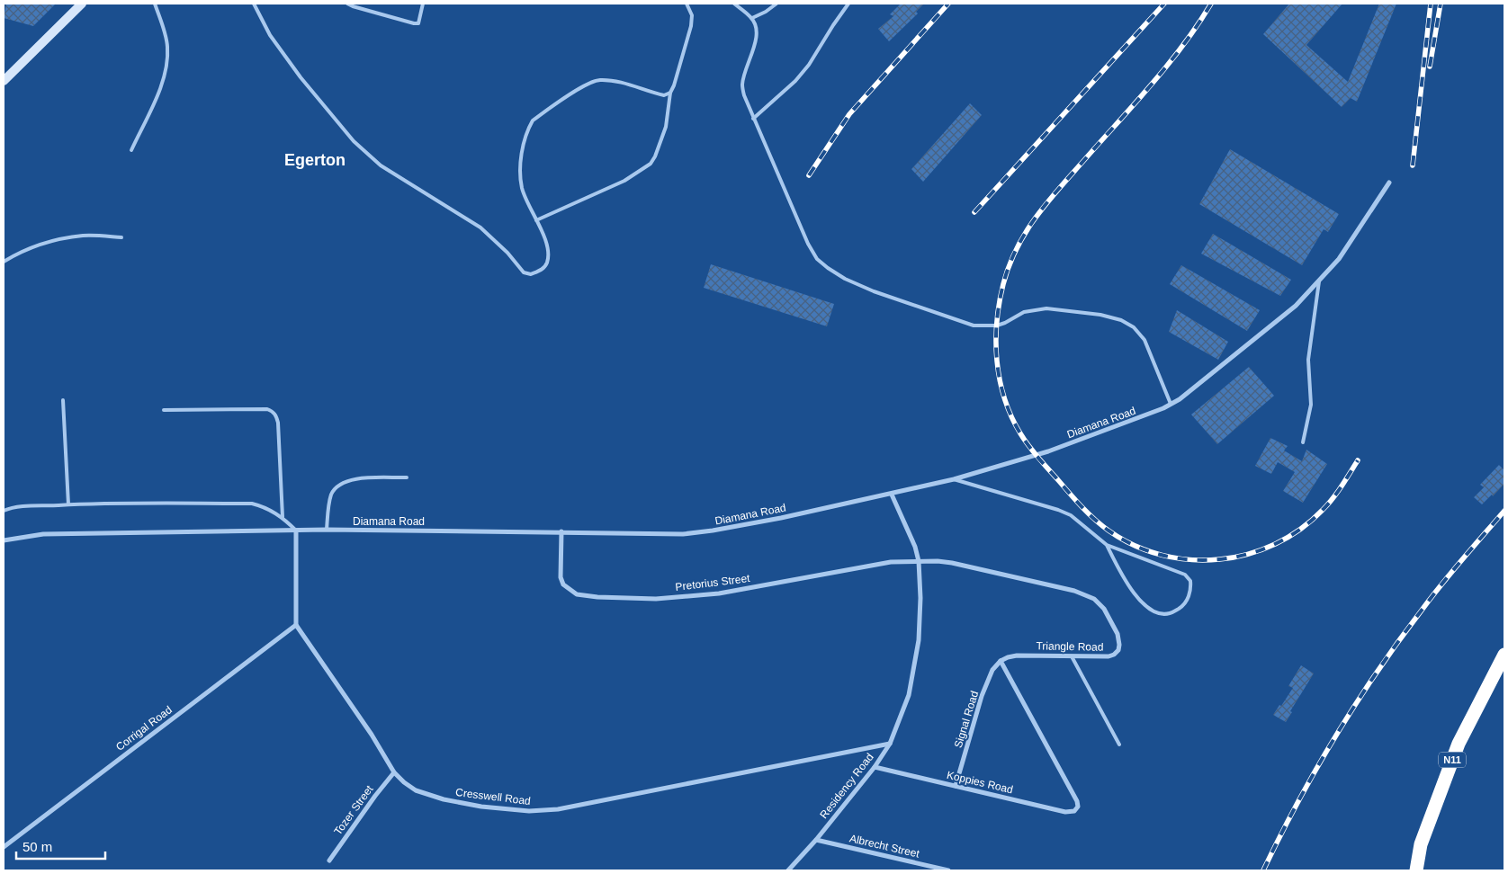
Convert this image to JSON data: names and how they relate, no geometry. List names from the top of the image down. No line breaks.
{"streets":{"highway":["N11"],"street":["Diamana Road","Pretorius Street","Triangle Road","Signal Road","Corrigal Road","Koppies Road","Residency Road","Cresswell Road","Tozer Street","Albrecht Street"]},"crossings":[["Diamana Road","Pretorius Street"],["Diamana Road","Residency Road"],["Pretorius Street","Triangle Road"],["Pretorius Street","Residency Road"],["Triangle Road","Signal Road"],["Triangle Road","Koppies Road"],["Triangle Road","Residency Road"],["Signal Road","Koppies Road"],["Corrigal Road","Cresswell Road"],["Koppies Road","Residency Road"],["Residency Road","Cresswell Road"],["Residency Road","Albrecht Street"],["Cresswell Road","Tozer Street"]],"districts":["Egerton"],"scale_bar":"50 m"}
